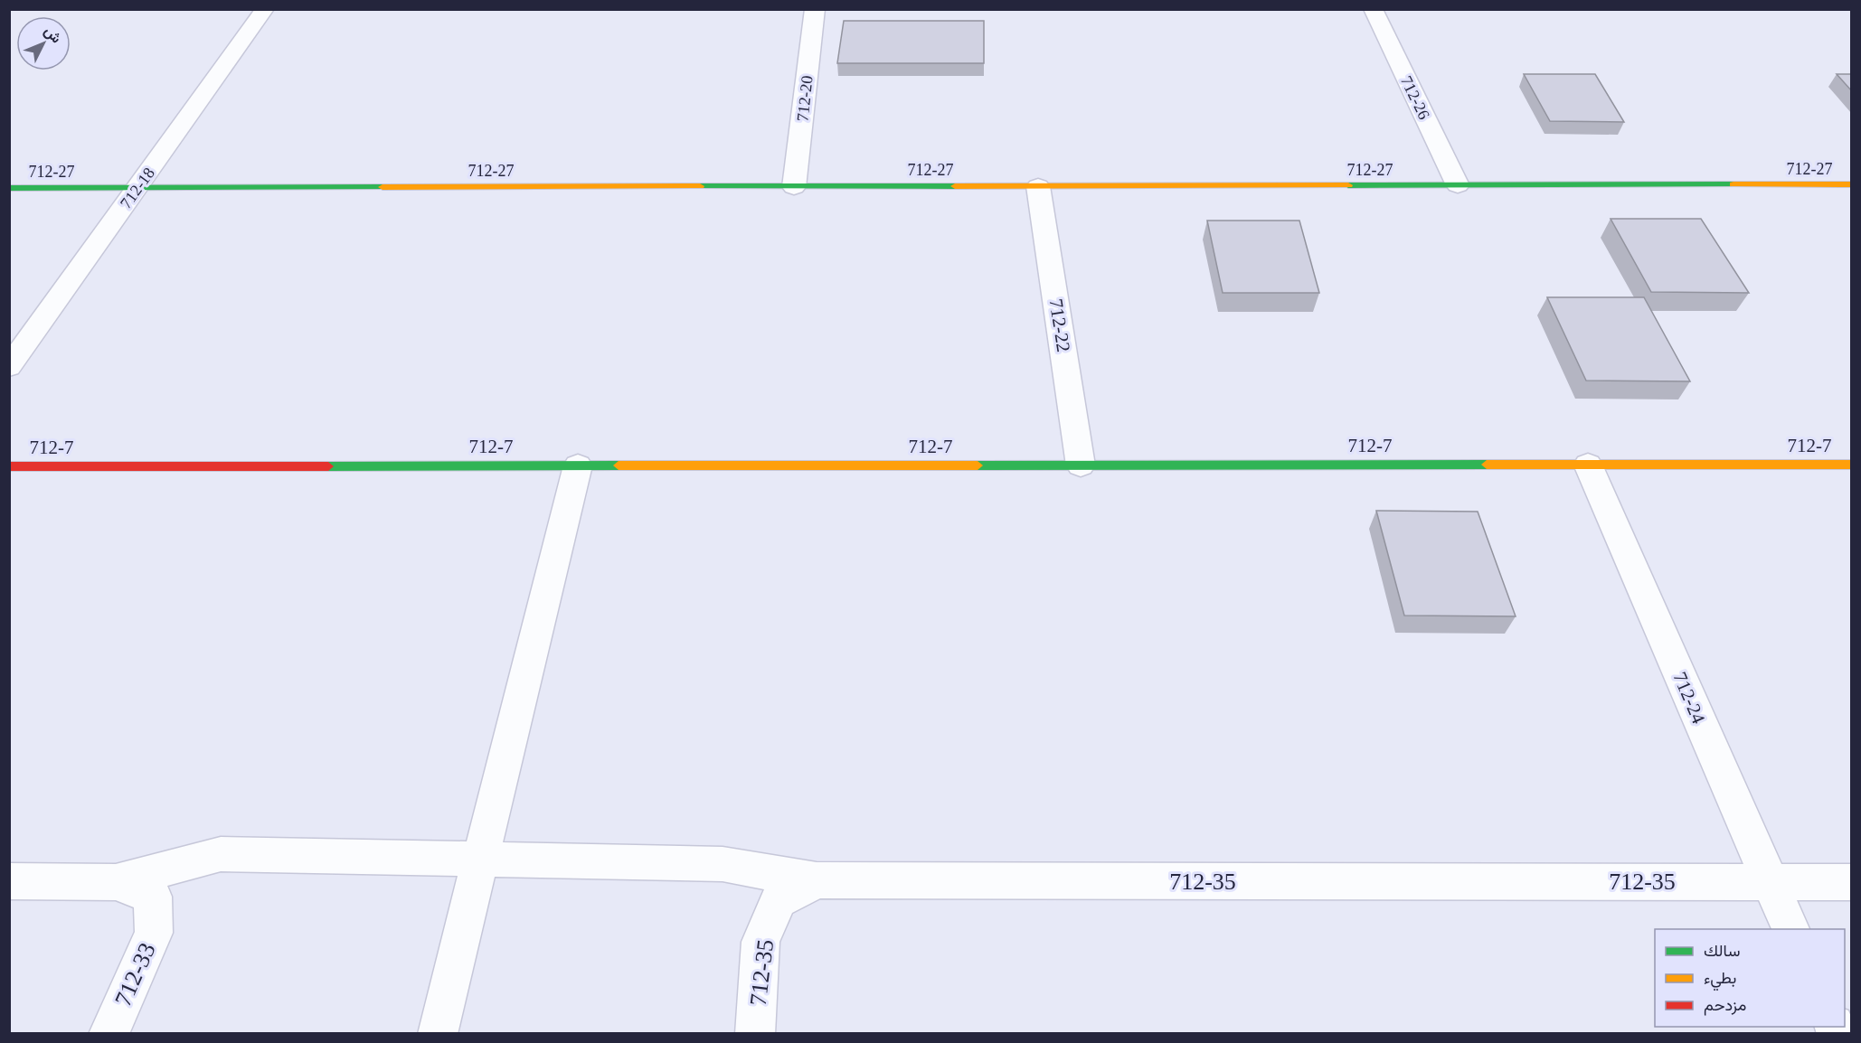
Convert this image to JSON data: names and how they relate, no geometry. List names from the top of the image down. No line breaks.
{"streets":{"street":["712-26","712-20","712-27","712-18","712-22","712-7","712-24","712-35","712-33"]},"crossings":[["712-26","712-27"],["712-20","712-27"],["712-27","712-18"],["712-27","712-22"],["712-22","712-7"],["712-7","712-24"],["712-24","712-35"]],"legend":["سالك","بطيء","مزدحم"],"north":"top right"}
